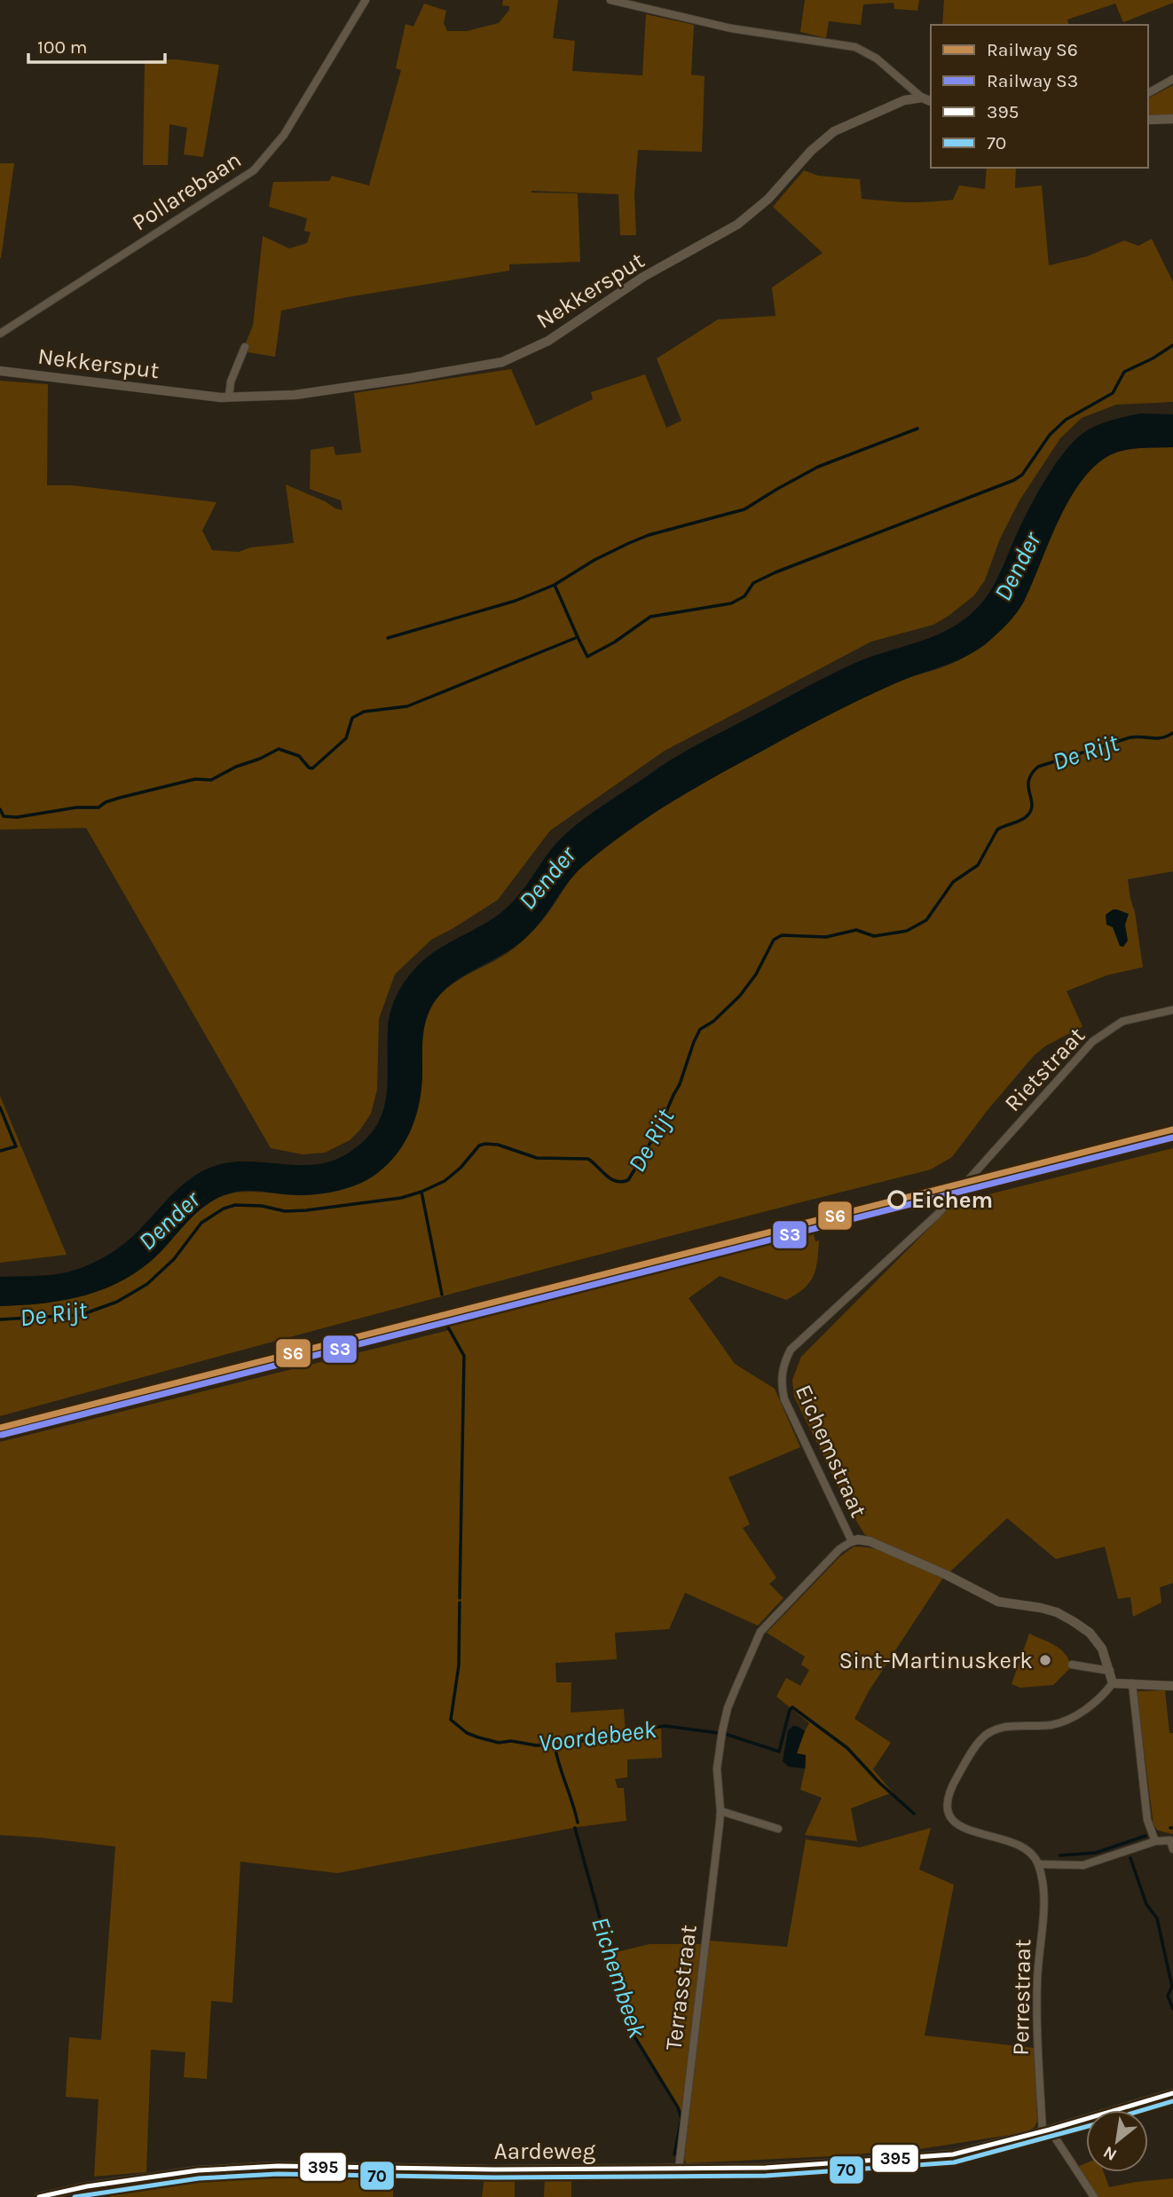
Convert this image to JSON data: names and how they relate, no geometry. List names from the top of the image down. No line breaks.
{"streets":{"street":["Pollarebaan","Nekkersput","Rietstraat","Eichemstraat","Terrasstraat","Perrestraat","Aardeweg"]},"crossings":[["Rietstraat","Eichemstraat"],["Eichemstraat","Terrasstraat"],["Terrasstraat","Aardeweg"],["Perrestraat","Aardeweg"]],"water":["Dender","De Rijt","Voordebeek","Eichembeek"],"places":["Eichem","Sint-Martinuskerk"],"lines":["rail line S6","rail line S3","transit line 395","transit line 70"],"legend":["Railway S6","Railway S3","395","70"],"scale_bar":"100 m","north":"bottom left"}
